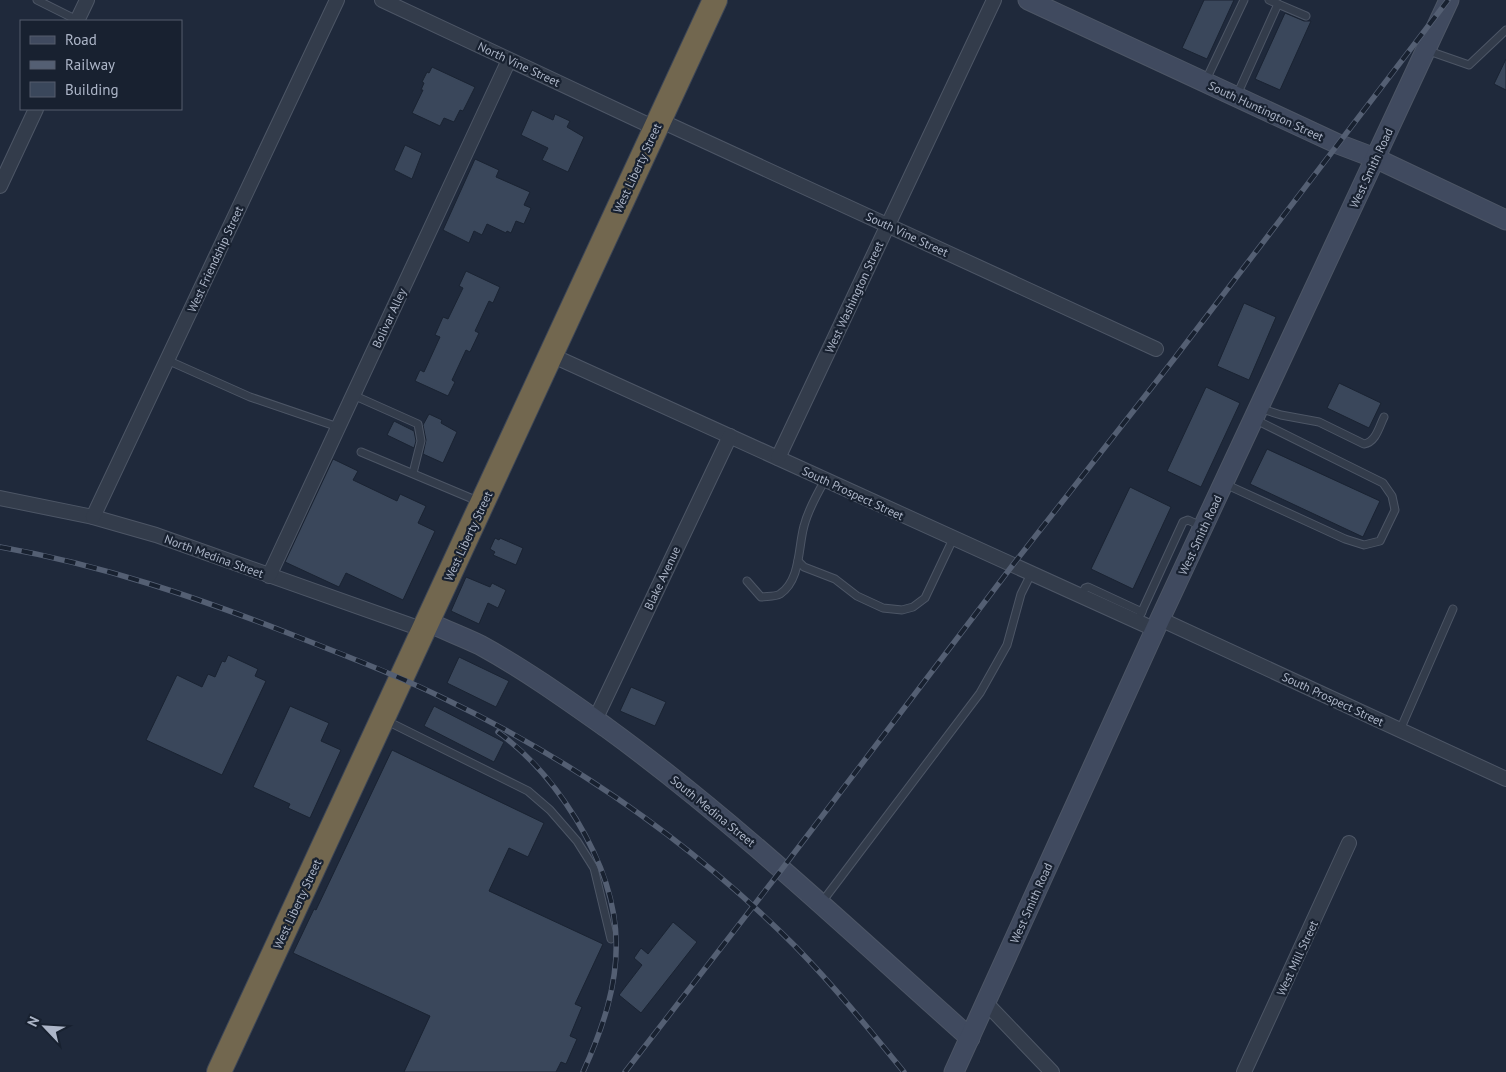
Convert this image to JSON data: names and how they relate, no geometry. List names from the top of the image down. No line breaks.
{"streets":{"highway":["West Liberty Street"],"street":["North Vine Street","South Huntington Street","West Smith Road","South Vine Street","West Friendship Street","West Washington Street","Bolivar Alley","South Prospect Street","North Medina Street","Blake Avenue","South Medina Street","West Mill Street"]},"crossings":[["North Vine Street","West Liberty Street"],["North Vine Street","South Vine Street"],["North Vine Street","Bolivar Alley"],["South Huntington Street","West Smith Road"],["West Liberty Street","South Vine Street"],["West Liberty Street","South Prospect Street"],["West Liberty Street","North Medina Street"],["West Liberty Street","South Medina Street"],["West Smith Road","South Prospect Street"],["West Smith Road","South Medina Street"],["South Vine Street","West Washington Street"],["West Friendship Street","North Medina Street"],["West Washington Street","South Prospect Street"],["Bolivar Alley","North Medina Street"],["South Prospect Street","Blake Avenue"],["North Medina Street","South Medina Street"],["Blake Avenue","South Medina Street"]],"legend":["Road","Railway","Building"],"north":"top left"}
